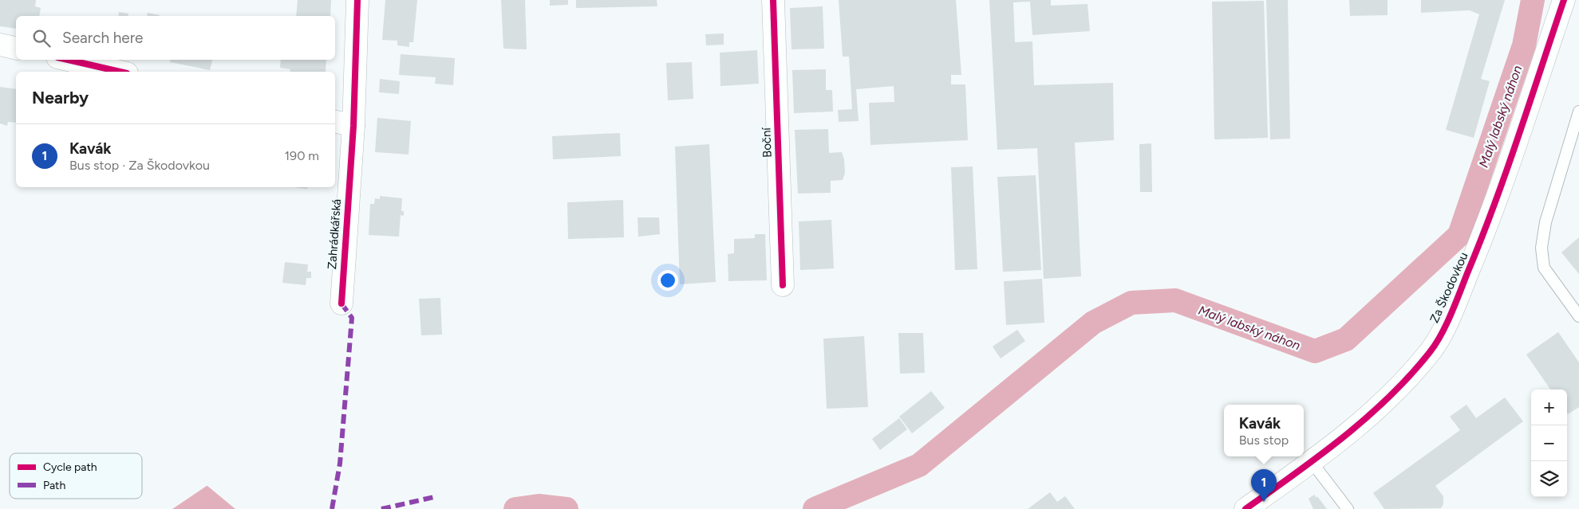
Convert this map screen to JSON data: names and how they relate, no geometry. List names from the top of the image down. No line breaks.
{"streets":{"street":["Boční","Zahrádkářská","Za Škodovkou"]},"water":["Malý labský náhon"],"legend":["Cycle path","Path"],"page":{"search":"Search here","heading":"Nearby","list":[{"mark":"1","name":"Kavák","note":"Bus stop · Za Škodovkou","value":"190 m"}],"map_buttons":["+","−"],"popup":["Kavák","Bus stop"],"pins":"1"}}
